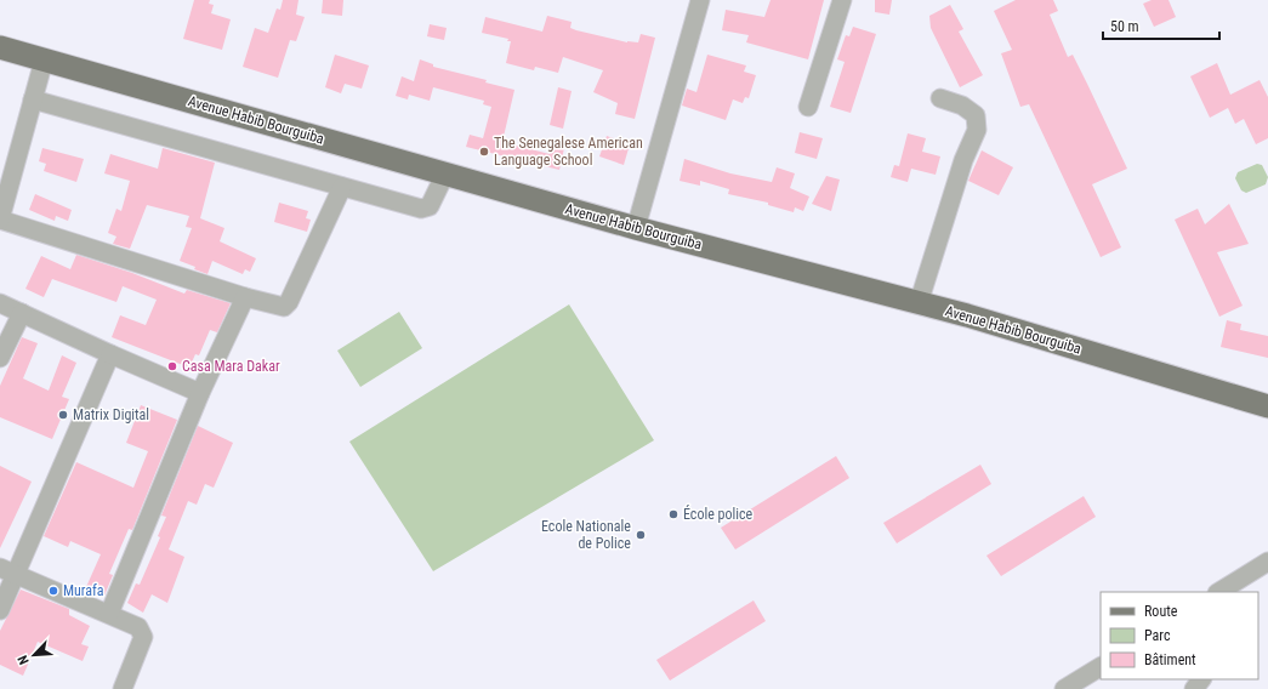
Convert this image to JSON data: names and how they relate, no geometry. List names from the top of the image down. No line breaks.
{"streets":{"main road":["Avenue Habib Bourguiba"]},"places":["The Senegalese American Language School","Casa Mara Dakar","Matrix Digital","École police","Ecole Nationale de Police","Murafa"],"legend":["Route","Parc","Bâtiment"],"scale_bar":"50 m","north":"bottom left"}
